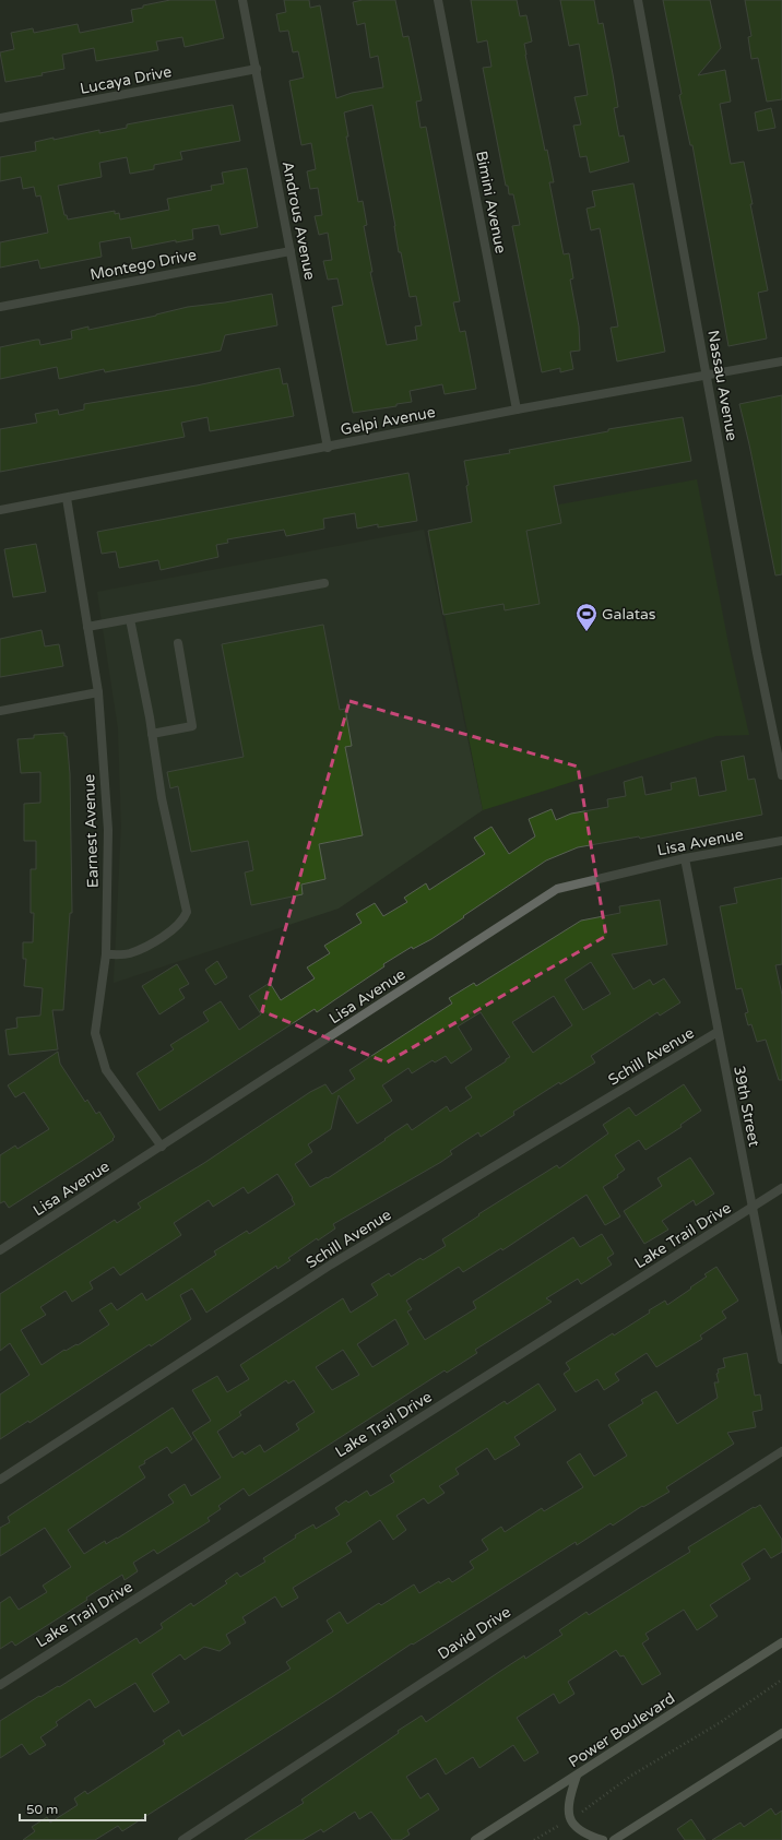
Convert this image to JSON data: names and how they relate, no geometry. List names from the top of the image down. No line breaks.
{"streets":{"street":["Lucaya Drive","Bimini Avenue","Androus Avenue","Montego Drive","Nassau Avenue","Gelpi Avenue","Earnest Avenue","Lisa Avenue","Schill Avenue","39th Street","Lake Trail Drive","David Drive","Power Boulevard"]},"crossings":[["Lucaya Drive","Androus Avenue"],["Bimini Avenue","Gelpi Avenue"],["Androus Avenue","Montego Drive"],["Androus Avenue","Gelpi Avenue"],["Nassau Avenue","Gelpi Avenue"],["Gelpi Avenue","Earnest Avenue"],["Earnest Avenue","Lisa Avenue"],["Lisa Avenue","39th Street"],["Schill Avenue","39th Street"],["39th Street","Lake Trail Drive"]],"places":{"sports":["Galatas"]},"scale_bar":"50 m"}
